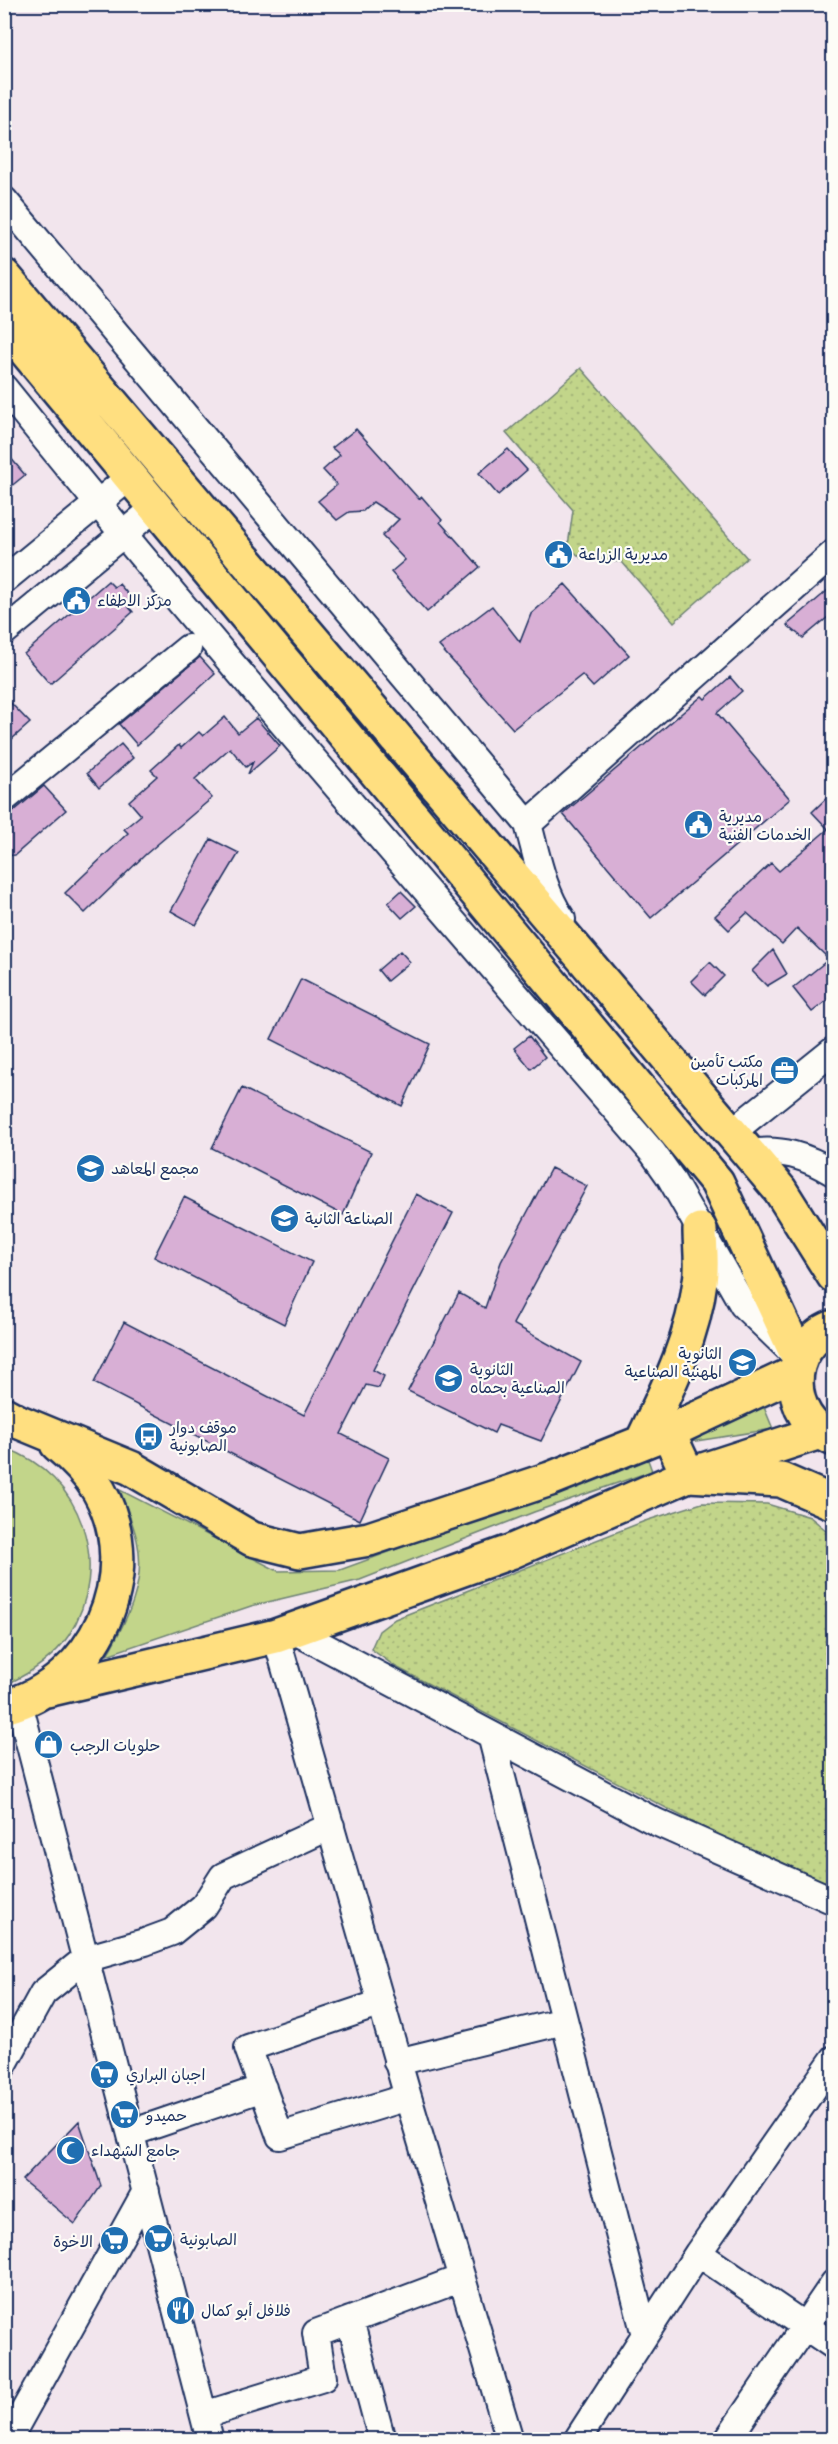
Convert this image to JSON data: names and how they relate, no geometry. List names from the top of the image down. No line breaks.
{"places":{"public building":["مديرية الزراعة","مركز الاطفاء","مديرية الخدمات الفنية"],"office":["مكتب تأمين المركبات"],"school or university":["مجمع المعاهد","الصناعة الثانية","الثانوية المهنية الصناعية","الثانوية الصناعية بحماه"],"bus stop":["موقف دوار الصابونية"],"shop":["حلويات الرجب"],"supermarket":["اجبان البراري","حميدو","الصابونية","الاخوة"],"mosque":["جامع الشهداء"],"restaurant":["فلافل أبو كمال"]}}
